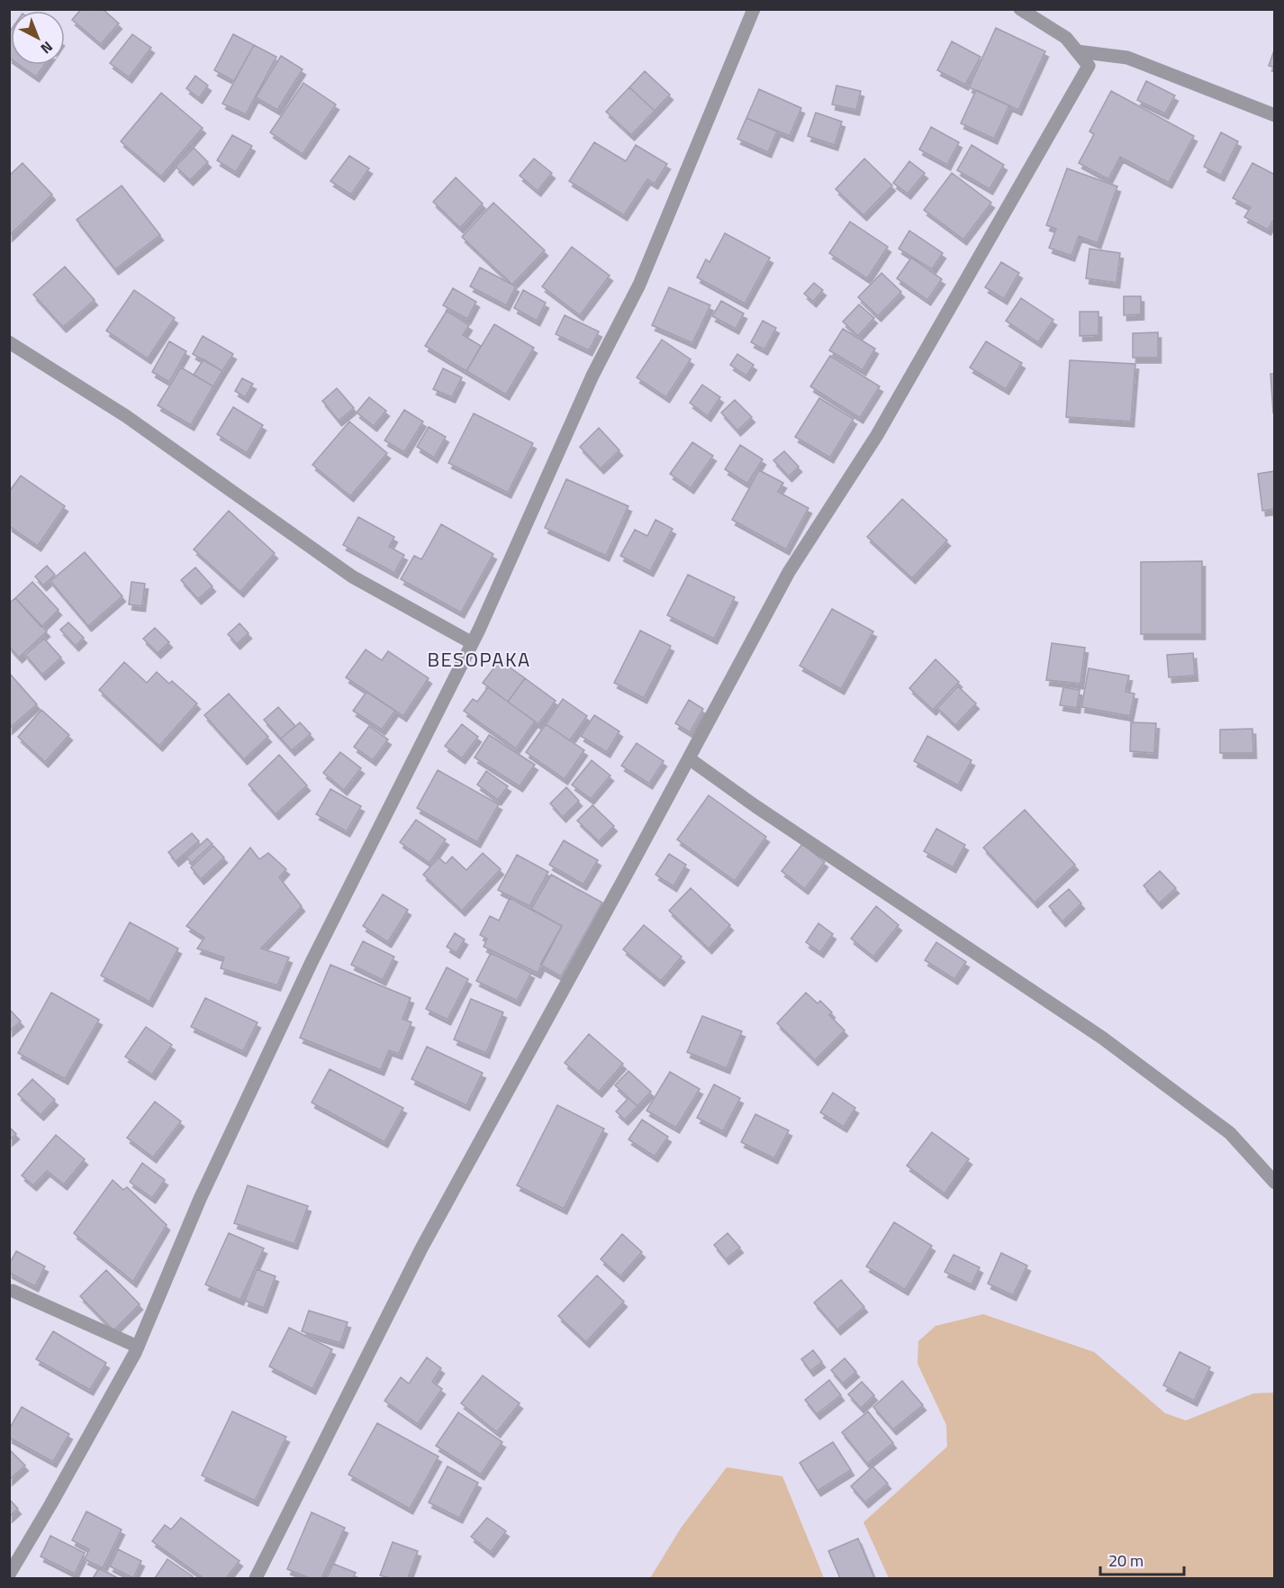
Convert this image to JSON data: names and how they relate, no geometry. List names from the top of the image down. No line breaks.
{"districts":["BESOPAKA"],"scale_bar":"20 m","north":"bottom right"}
